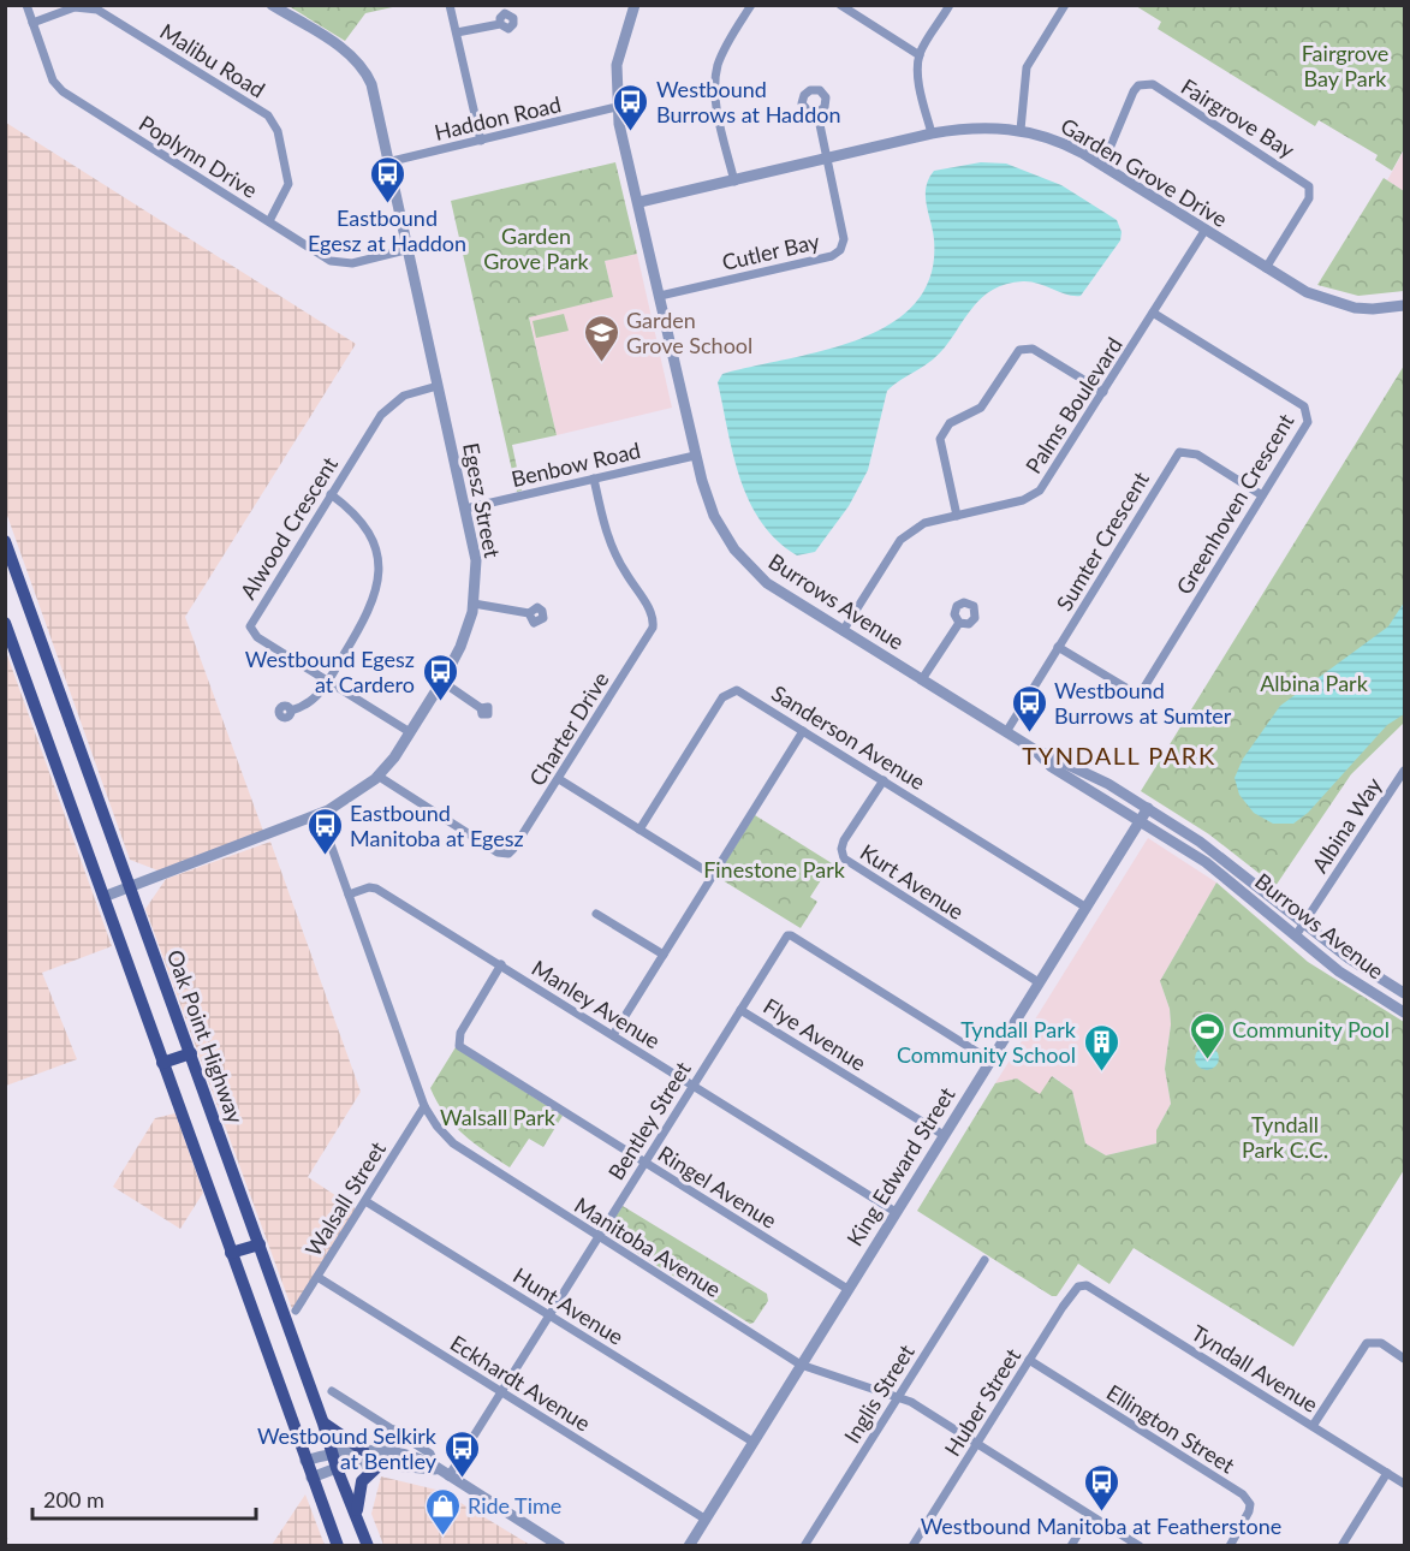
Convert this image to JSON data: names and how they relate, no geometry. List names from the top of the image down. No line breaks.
{"streets":{"main road":["Oak Point Highway"],"street":["Malibu Road","Haddon Road","Fairgrove Bay","Poplynn Drive","Garden Grove Drive","Cutler Bay","Palms Boulevard","Benbow Road","Egesz Street","Greenhoven Crescent","Alwood Crescent","Sumter Crescent","Burrows Avenue","Charter Drive","Sanderson Avenue","Albina Way","Kurt Avenue","Manley Avenue","Flye Avenue","Bentley Street","King Edward Street","Ringel Avenue","Walsall Street","Manitoba Avenue","Hunt Avenue","Tyndall Avenue","Eckhardt Avenue","Inglis Street","Huber Street","Ellington Street"]},"crossings":[["Malibu Road","Poplynn Drive"],["Haddon Road","Egesz Street"],["Haddon Road","Burrows Avenue"],["Fairgrove Bay","Garden Grove Drive"],["Poplynn Drive","Egesz Street"],["Garden Grove Drive","Cutler Bay"],["Garden Grove Drive","Palms Boulevard"],["Garden Grove Drive","Burrows Avenue"],["Cutler Bay","Burrows Avenue"],["Palms Boulevard","Greenhoven Crescent"],["Palms Boulevard","Burrows Avenue"],["Benbow Road","Egesz Street"],["Benbow Road","Burrows Avenue"],["Benbow Road","Charter Drive"],["Egesz Street","Alwood Crescent"],["Egesz Street","Charter Drive"],["Egesz Street","Oak Point Highway"],["Egesz Street","Manitoba Avenue"],["Greenhoven Crescent","Sumter Crescent"],["Sumter Crescent","Burrows Avenue"],["Burrows Avenue","Albina Way"],["Burrows Avenue","King Edward Street"],["Sanderson Avenue","Kurt Avenue"],["Sanderson Avenue","King Edward Street"],["Kurt Avenue","King Edward Street"],["Manley Avenue","Bentley Street"],["Manley Avenue","King Edward Street"],["Manley Avenue","Ringel Avenue"],["Manley Avenue","Manitoba Avenue"],["Flye Avenue","Bentley Street"],["Flye Avenue","King Edward Street"],["Bentley Street","King Edward Street"],["Bentley Street","Ringel Avenue"],["Bentley Street","Manitoba Avenue"],["Bentley Street","Hunt Avenue"],["Bentley Street","Eckhardt Avenue"],["King Edward Street","Ringel Avenue"],["King Edward Street","Manitoba Avenue"],["King Edward Street","Hunt Avenue"],["King Edward Street","Eckhardt Avenue"],["Walsall Street","Manitoba Avenue"],["Walsall Street","Hunt Avenue"],["Walsall Street","Eckhardt Avenue"],["Manitoba Avenue","Inglis Street"],["Manitoba Avenue","Huber Street"],["Tyndall Avenue","Huber Street"],["Huber Street","Ellington Street"]],"districts":["TYNDALL PARK"],"parks":["Fairgrove Bay Park","Garden Grove Park","Albina Park","Finestone Park","Walsall Park","Tyndall Park C.C."],"places":{"bus stop":["Westbound Burrows at Haddon","Eastbound Egesz at Haddon","Westbound Egesz at Cardero","Westbound Burrows at Sumter","Eastbound Manitoba at Egesz","Westbound Selkirk at Bentley","Westbound Manitoba at Featherstone"],"school or university":["Garden Grove School"],"sports":["Community Pool"],"building":["Tyndall Park Community School"],"shop":["Ride Time"]},"scale_bar":"200 m"}
